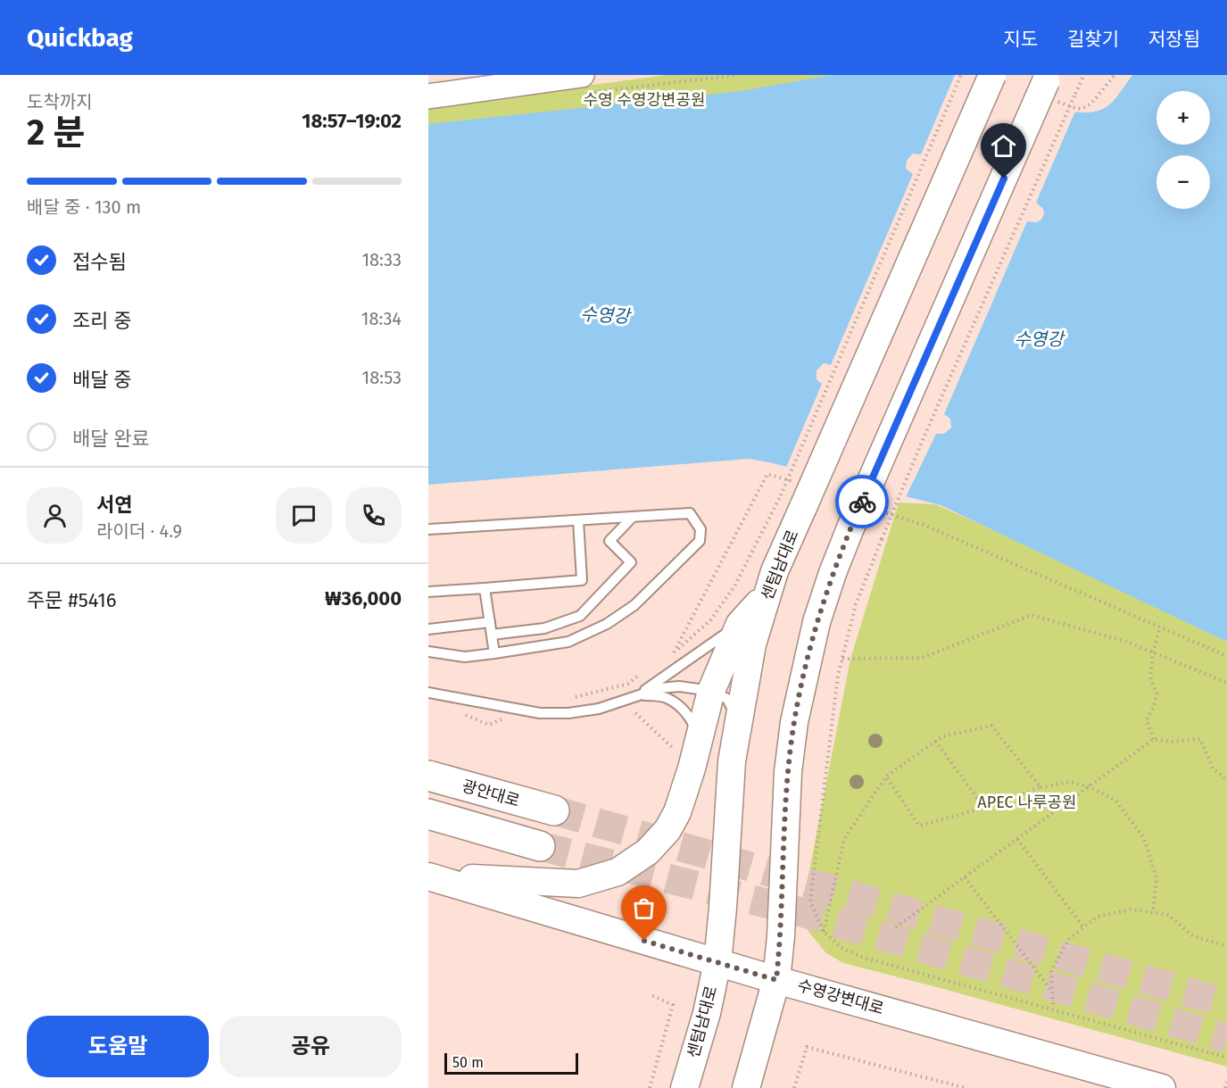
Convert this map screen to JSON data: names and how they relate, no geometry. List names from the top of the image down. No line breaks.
{"streets":{"highway":["광안대로"],"main road":["센텀남대로","수영강변대로"]},"crossings":[["센텀남대로","수영강변대로"]],"water":["수영강"],"parks":["수영 수영강변공원","APEC 나루공원"],"scale_bar":"50 m","page":{"header":"Quickbag","nav":["지도","길찾기","저장됨"],"heading":["2 분","도착까지","18:57–19:02"],"panel":["서연","라이더 · 4.9","주문 #5416","₩36,000"],"map_buttons":["+","−"],"bar":"배달 중 · 130 m","list":[["접수됨","18:33"],["조리 중","18:34"],["배달 중","18:53"],"배달 완료"],"buttons":["도움말","공유"],"scale":"50 m"}}
